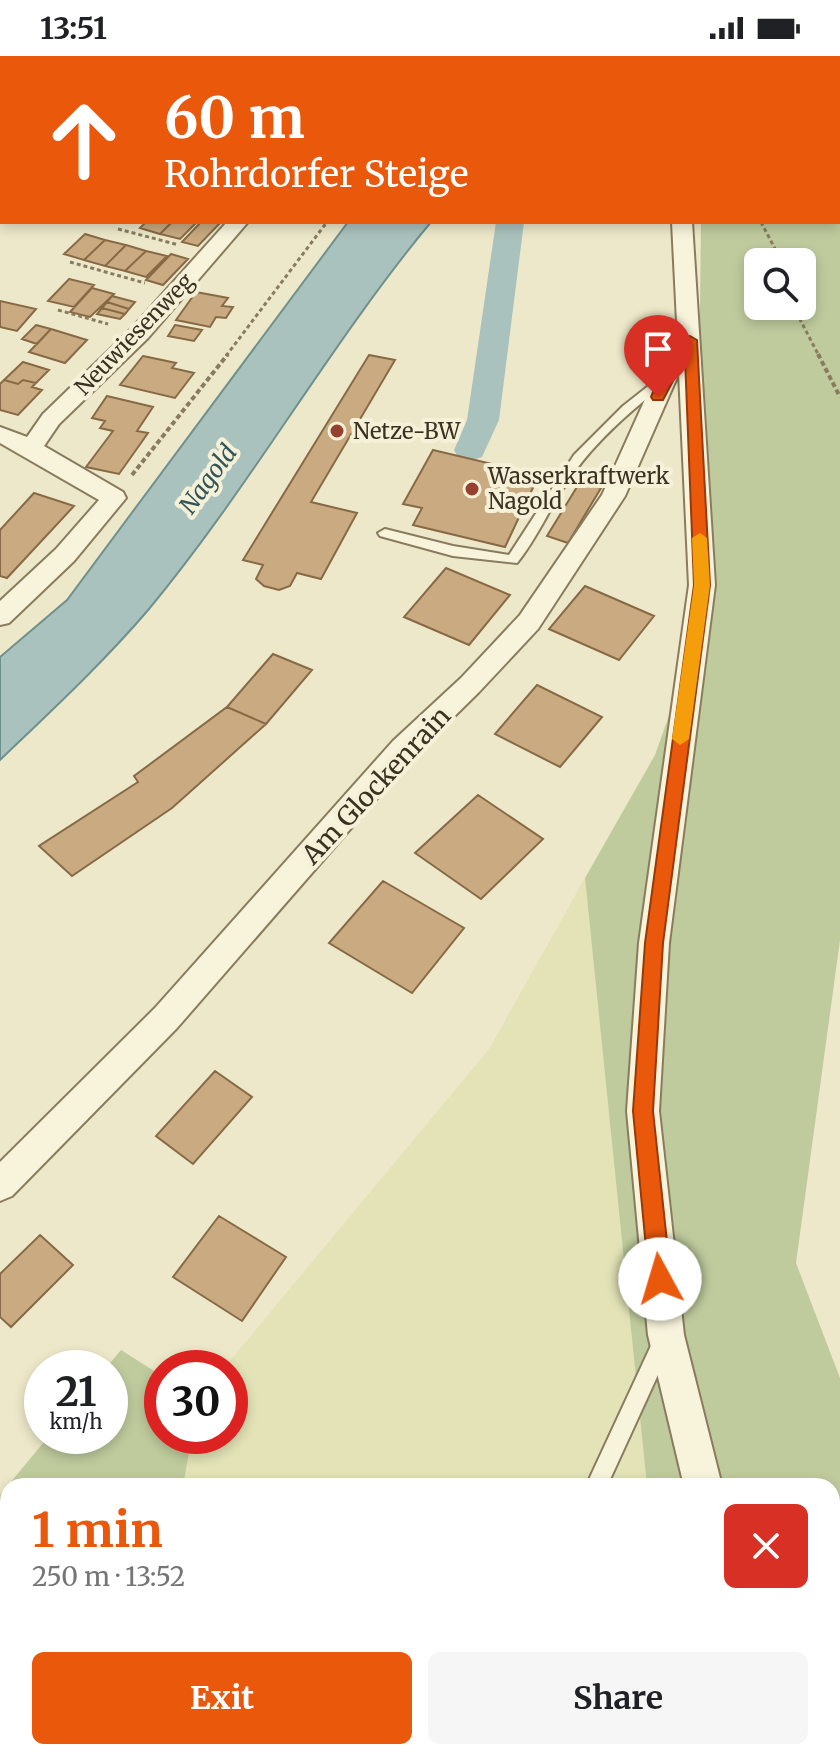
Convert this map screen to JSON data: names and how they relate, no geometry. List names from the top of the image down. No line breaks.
{"streets":{"street":["Neuwiesenweg","Am Glockenrain"]},"water":["Nagold"],"places":["Netze-BW","Wasserkraftwerk Nagold"],"page":{"status":"13:51","turn":["60 m","Rohrdorfer Steige"],"speed":"21 km/h","limit":"30","heading":["1 min","250 m · 13:52"],"buttons":["Exit","Share"]}}
